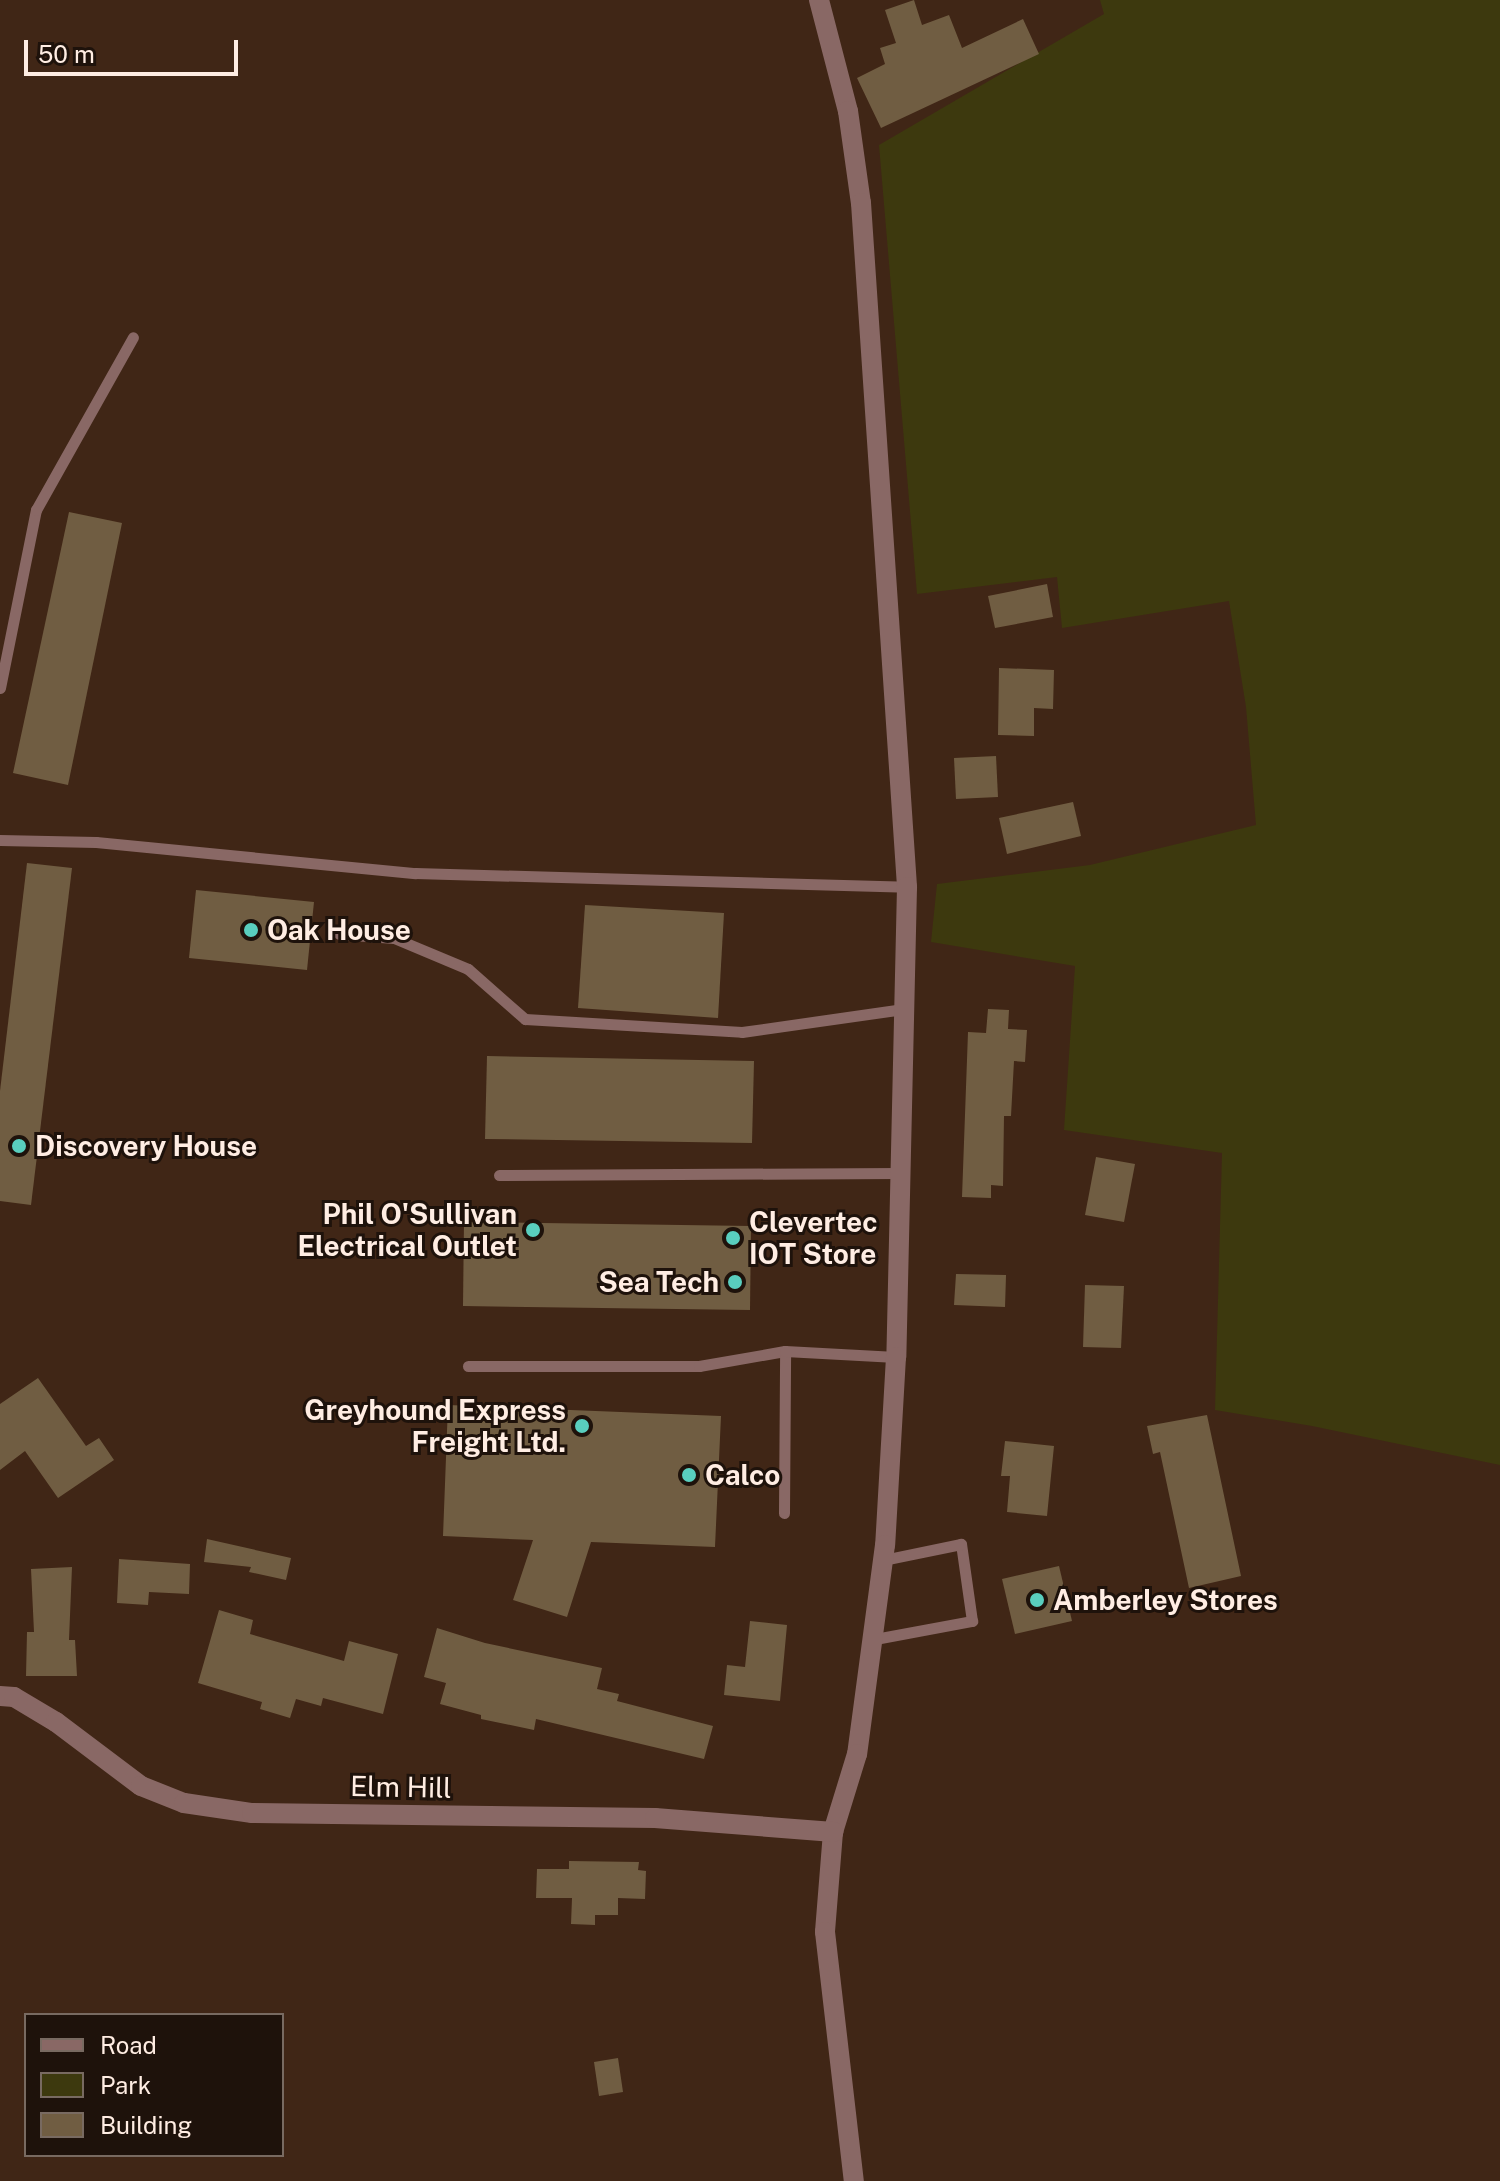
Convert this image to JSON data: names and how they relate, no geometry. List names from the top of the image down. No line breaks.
{"streets":{"street":["Elm Hill"]},"places":["Oak House","Discovery House","Phil O'Sullivan Electrical Outlet","Clevertec IOT Store","Sea Tech","Greyhound Express Freight Ltd.","Calco","Amberley Stores"],"legend":["Road","Park","Building"],"scale_bar":"50 m"}
